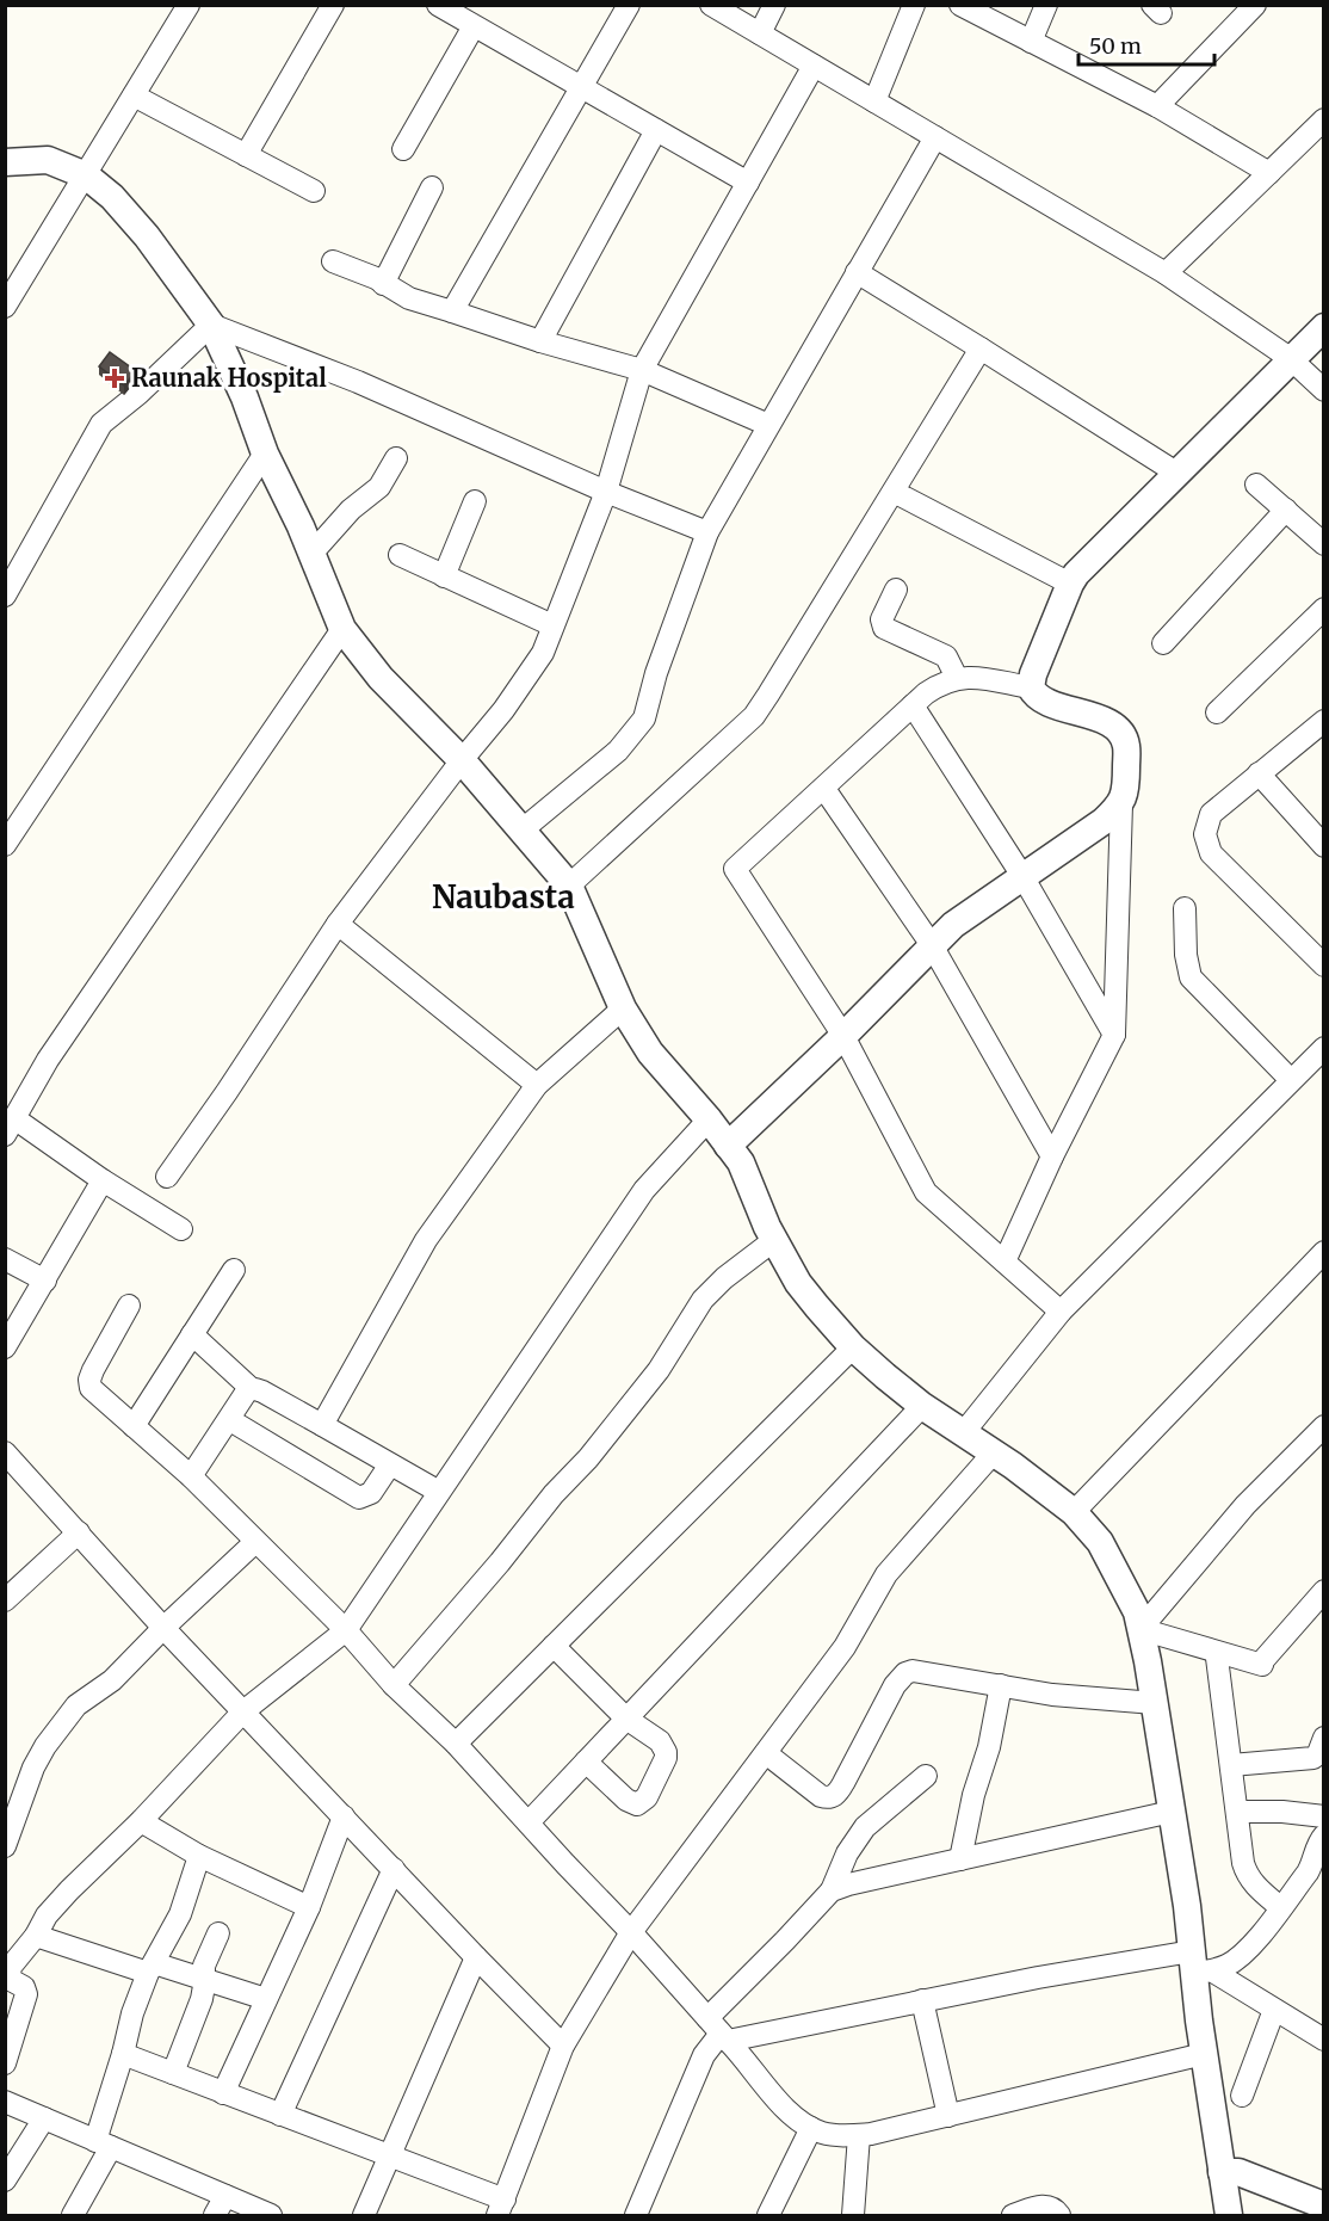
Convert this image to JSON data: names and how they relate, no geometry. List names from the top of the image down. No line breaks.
{"districts":["Naubasta"],"places":{"health":["Raunak Hospital"]},"scale_bar":"50 m"}
